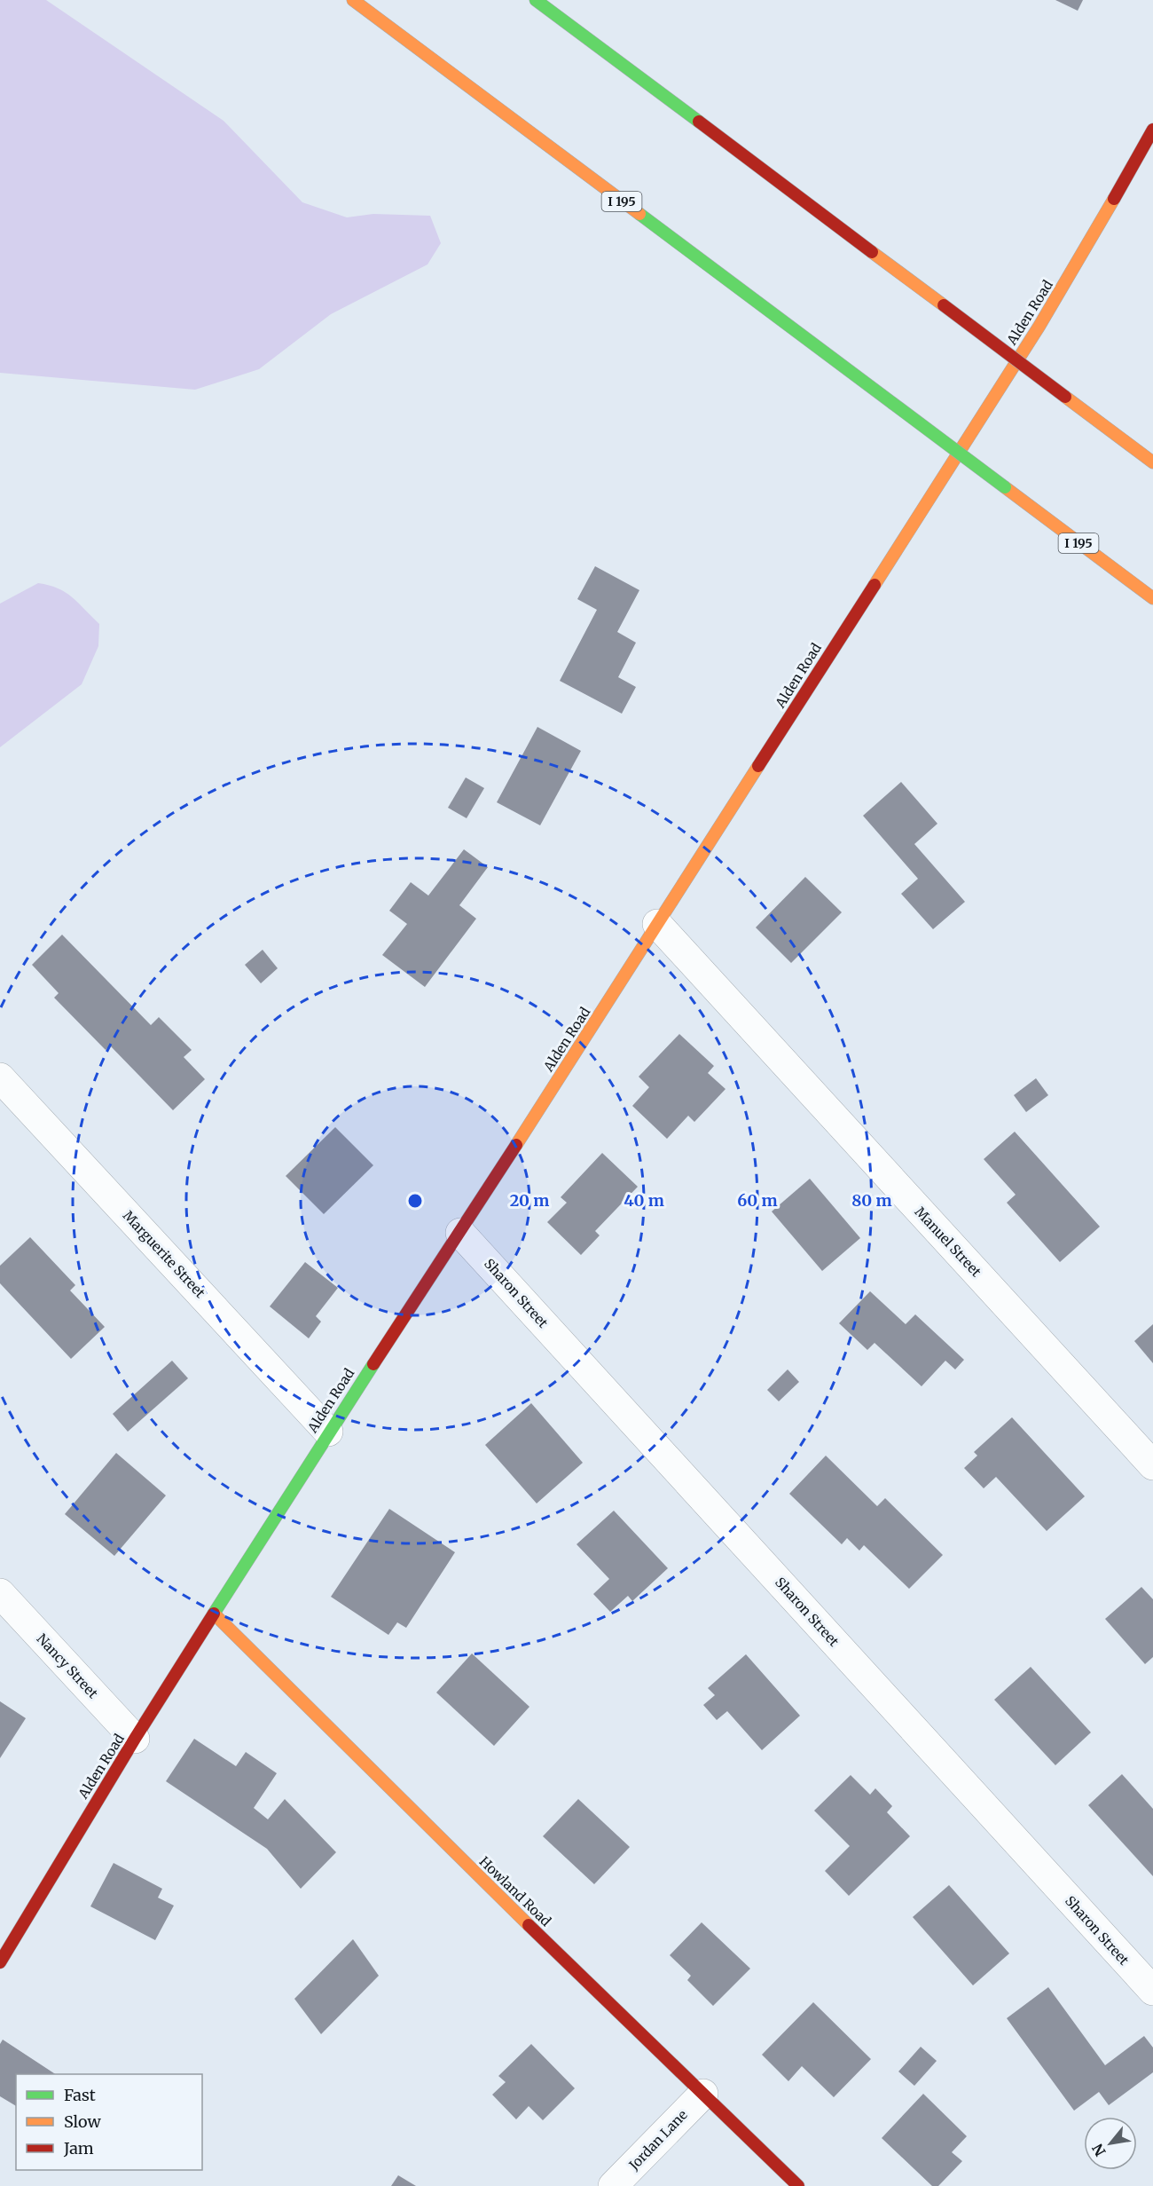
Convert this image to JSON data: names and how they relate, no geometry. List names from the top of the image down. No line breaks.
{"streets":{"main road":["I 195","Alden Road","Howland Road"],"street":["Manuel Street","Marguerite Street","Sharon Street","Nancy Street","Jordan Lane"]},"crossings":[["Alden Road","Manuel Street"],["Alden Road","Marguerite Street"],["Alden Road","Sharon Street"],["Alden Road","Nancy Street"],["Alden Road","Howland Road"],["Howland Road","Jordan Lane"]],"legend":["Fast","Slow","Jam"],"north":"bottom left","rings":["20 m","40 m","60 m","80 m"]}
